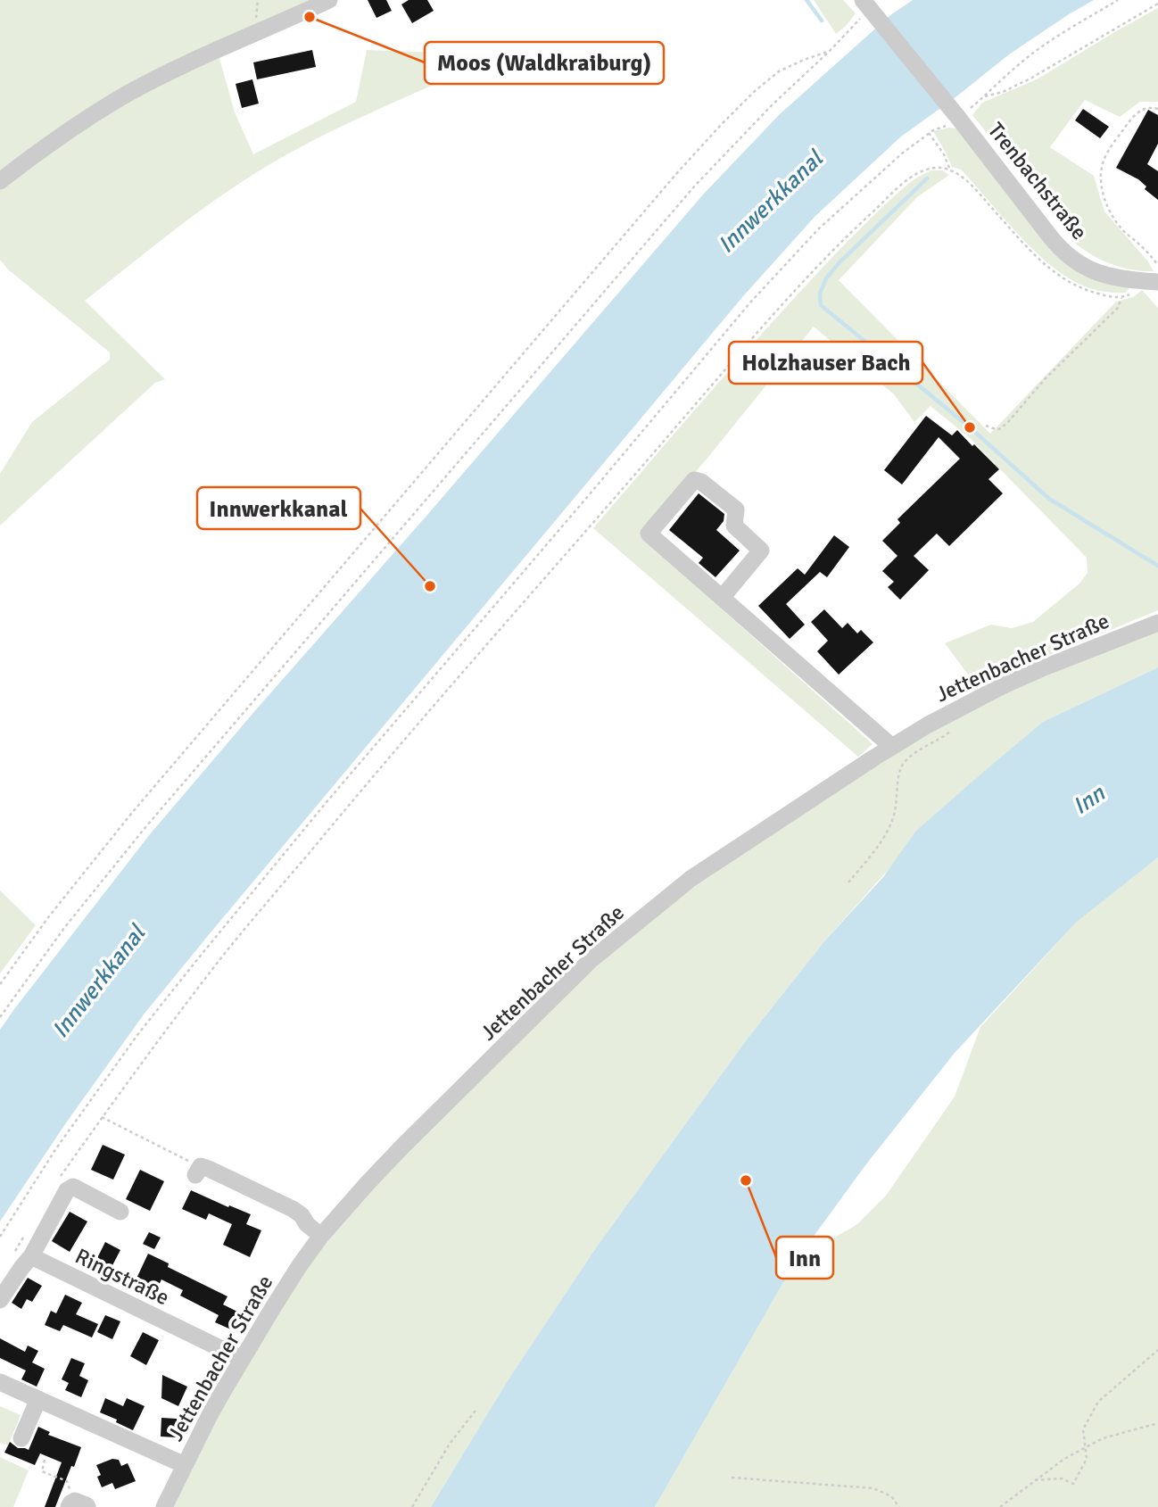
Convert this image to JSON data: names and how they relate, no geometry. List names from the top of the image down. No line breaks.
{"streets":{"street":["Trenbachstraße","Jettenbacher Straße","Ringstraße"]},"crossings":[["Jettenbacher Straße","Ringstraße"]],"water":["Innwerkkanal","Inn"],"places":["Moos (Waldkraiburg)","Holzhauser Bach","Innwerkkanal","Inn"]}
